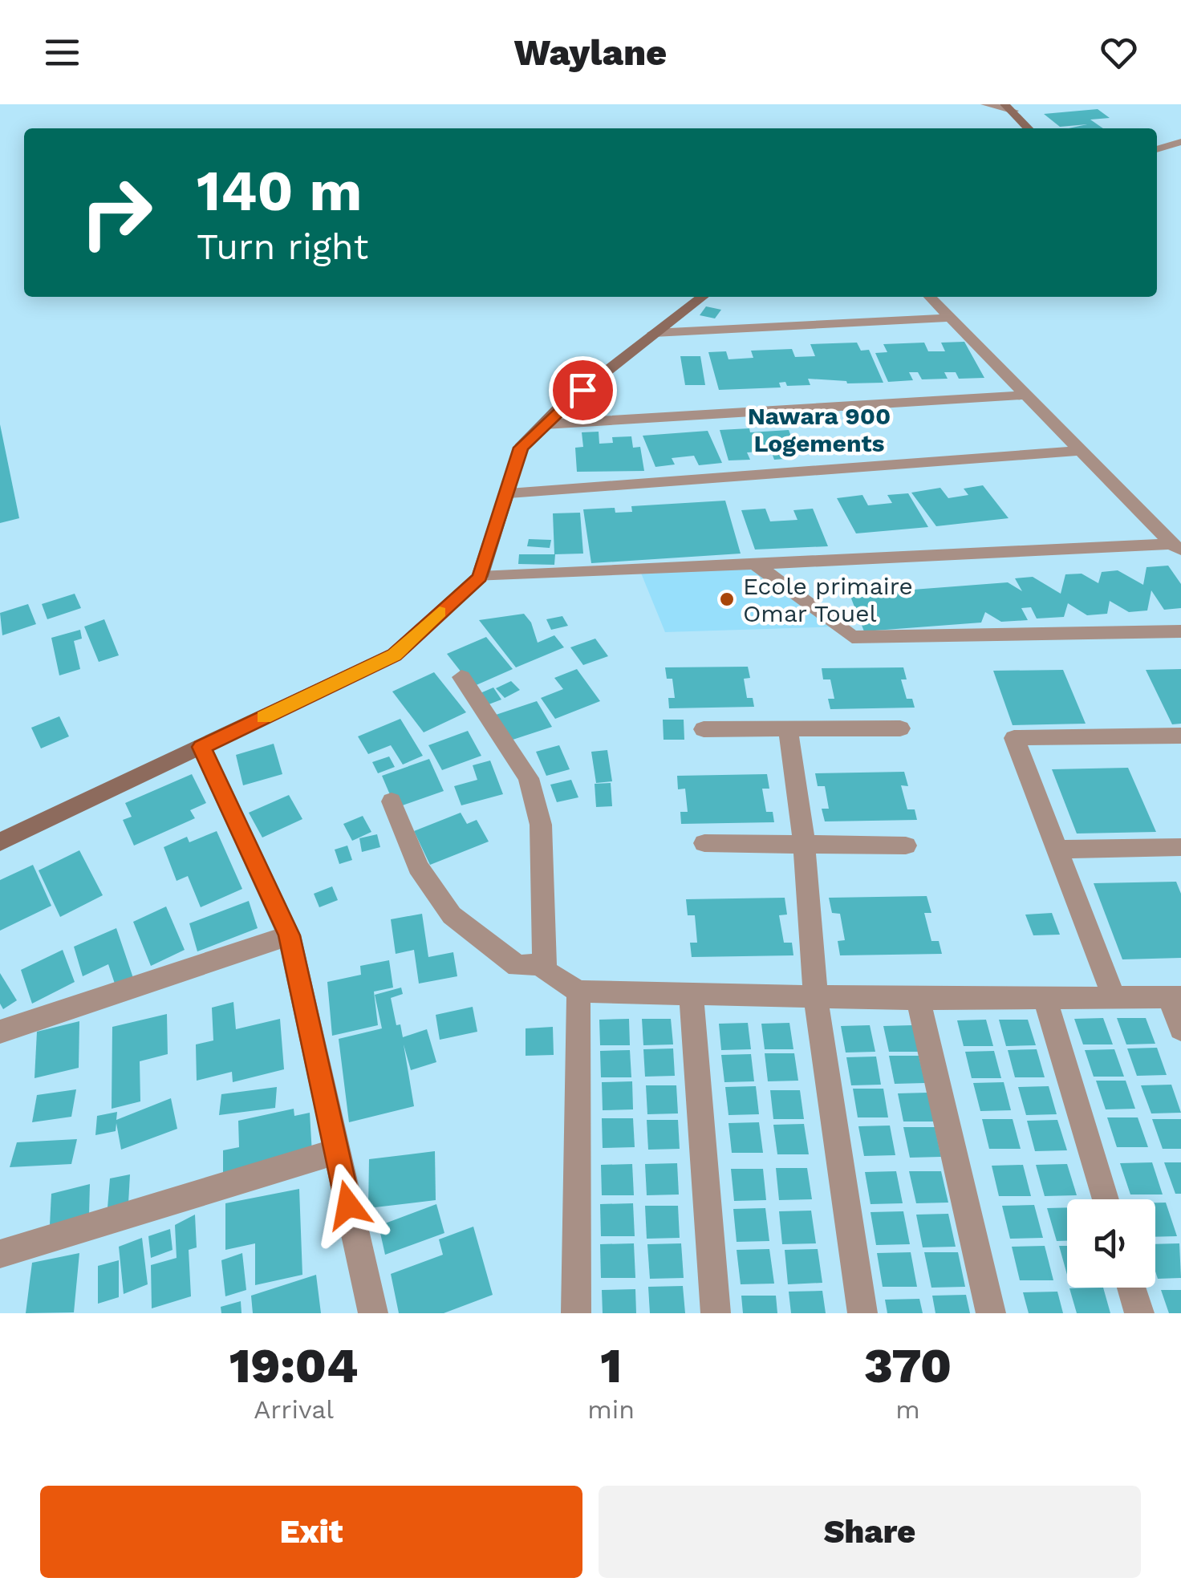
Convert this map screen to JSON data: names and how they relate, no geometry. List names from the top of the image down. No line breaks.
{"districts":["Nawara 900 Logements"],"places":["Ecole primaire Omar Touel"],"page":{"header":"Waylane","turn":["140 m","Turn right"],"eta":["19:04","Arrival","1","min","370","m"],"buttons":["Exit","Share"]}}
